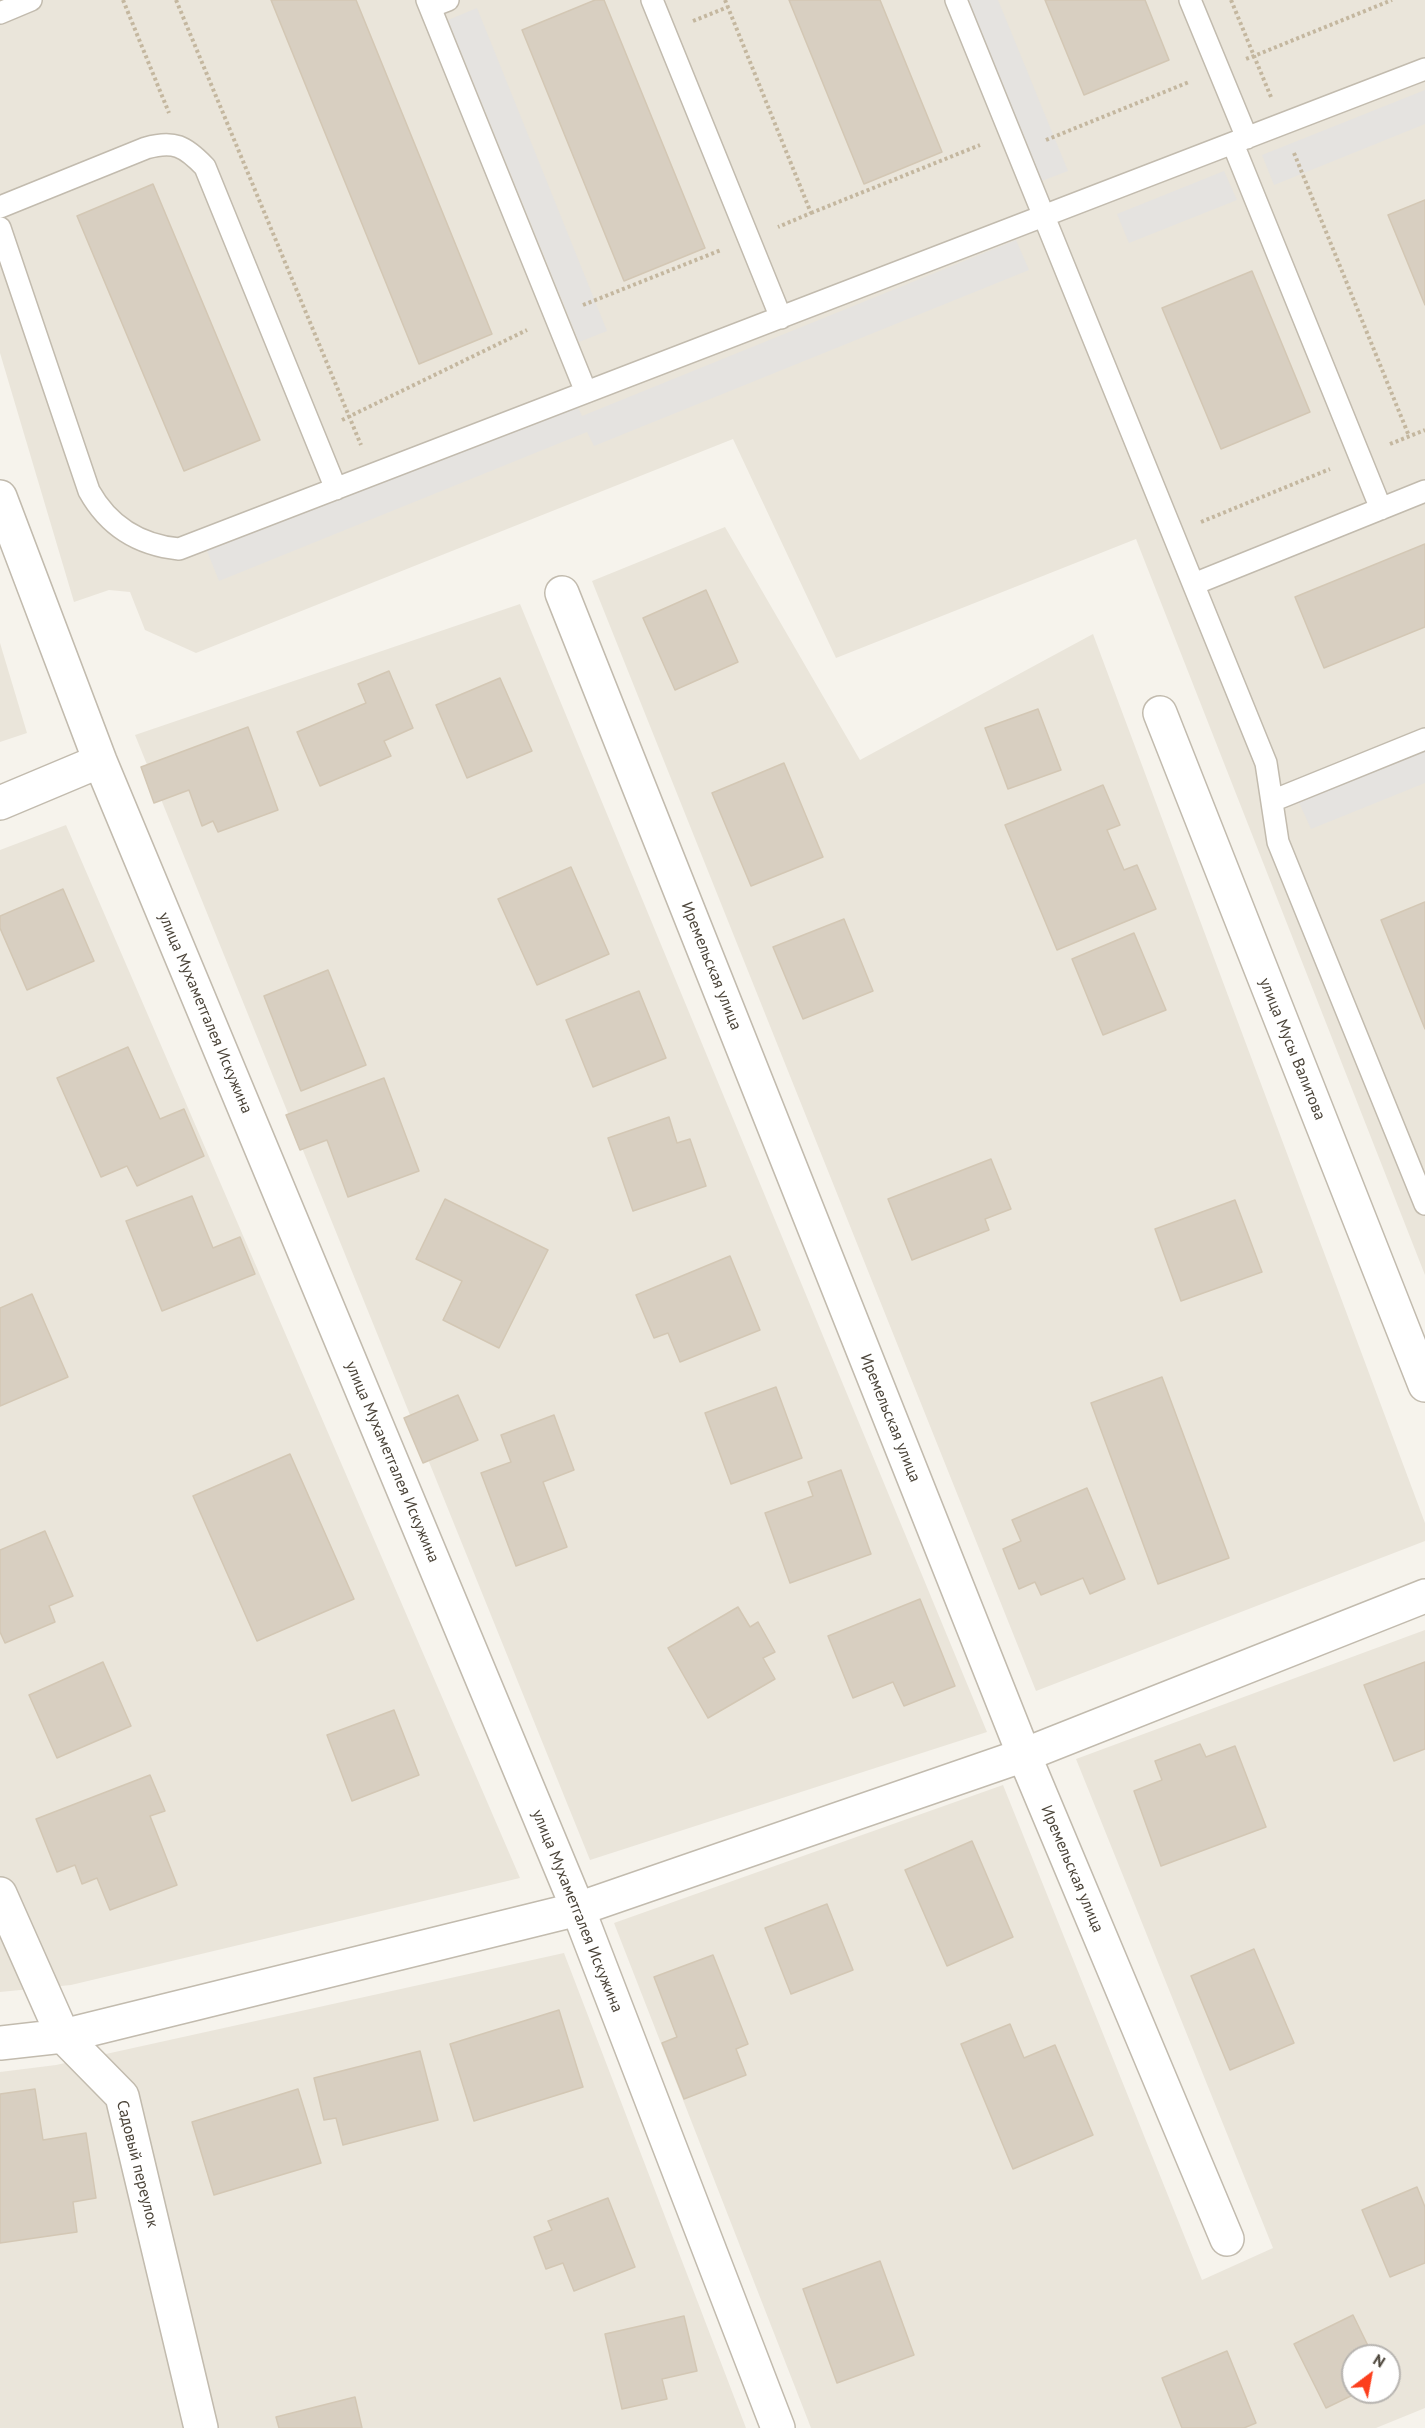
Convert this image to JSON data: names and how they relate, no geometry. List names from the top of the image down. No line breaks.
{"streets":{"street":["Иремельская улица","улица Мухаметгалея Искужина","улица Мусы Валитова","Садовый переулок"]},"north":"top right"}
